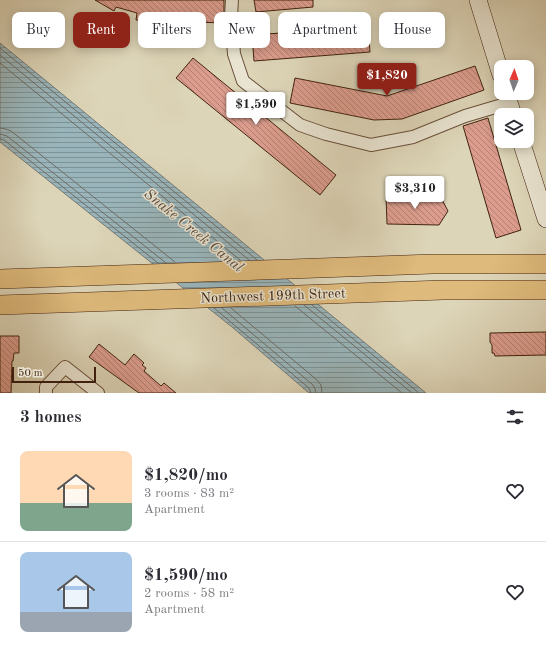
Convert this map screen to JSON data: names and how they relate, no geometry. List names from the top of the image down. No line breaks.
{"streets":{"main road":["Northwest 199th Street"]},"water":["Snake Creek Canal"],"scale_bar":"50 m","north":"top","page":{"chip":["Buy","Rent","Filters","New","Apartment","House"],"price":["$1,820","$1,590","$3,310"],"scale":"50 m","heading":"3 homes","list":[{"name":"$1,820/mo","note":"3 rooms · 83 m² · Apartment"},{"name":"$1,590/mo","note":"2 rooms · 58 m² · Apartment"}]}}
